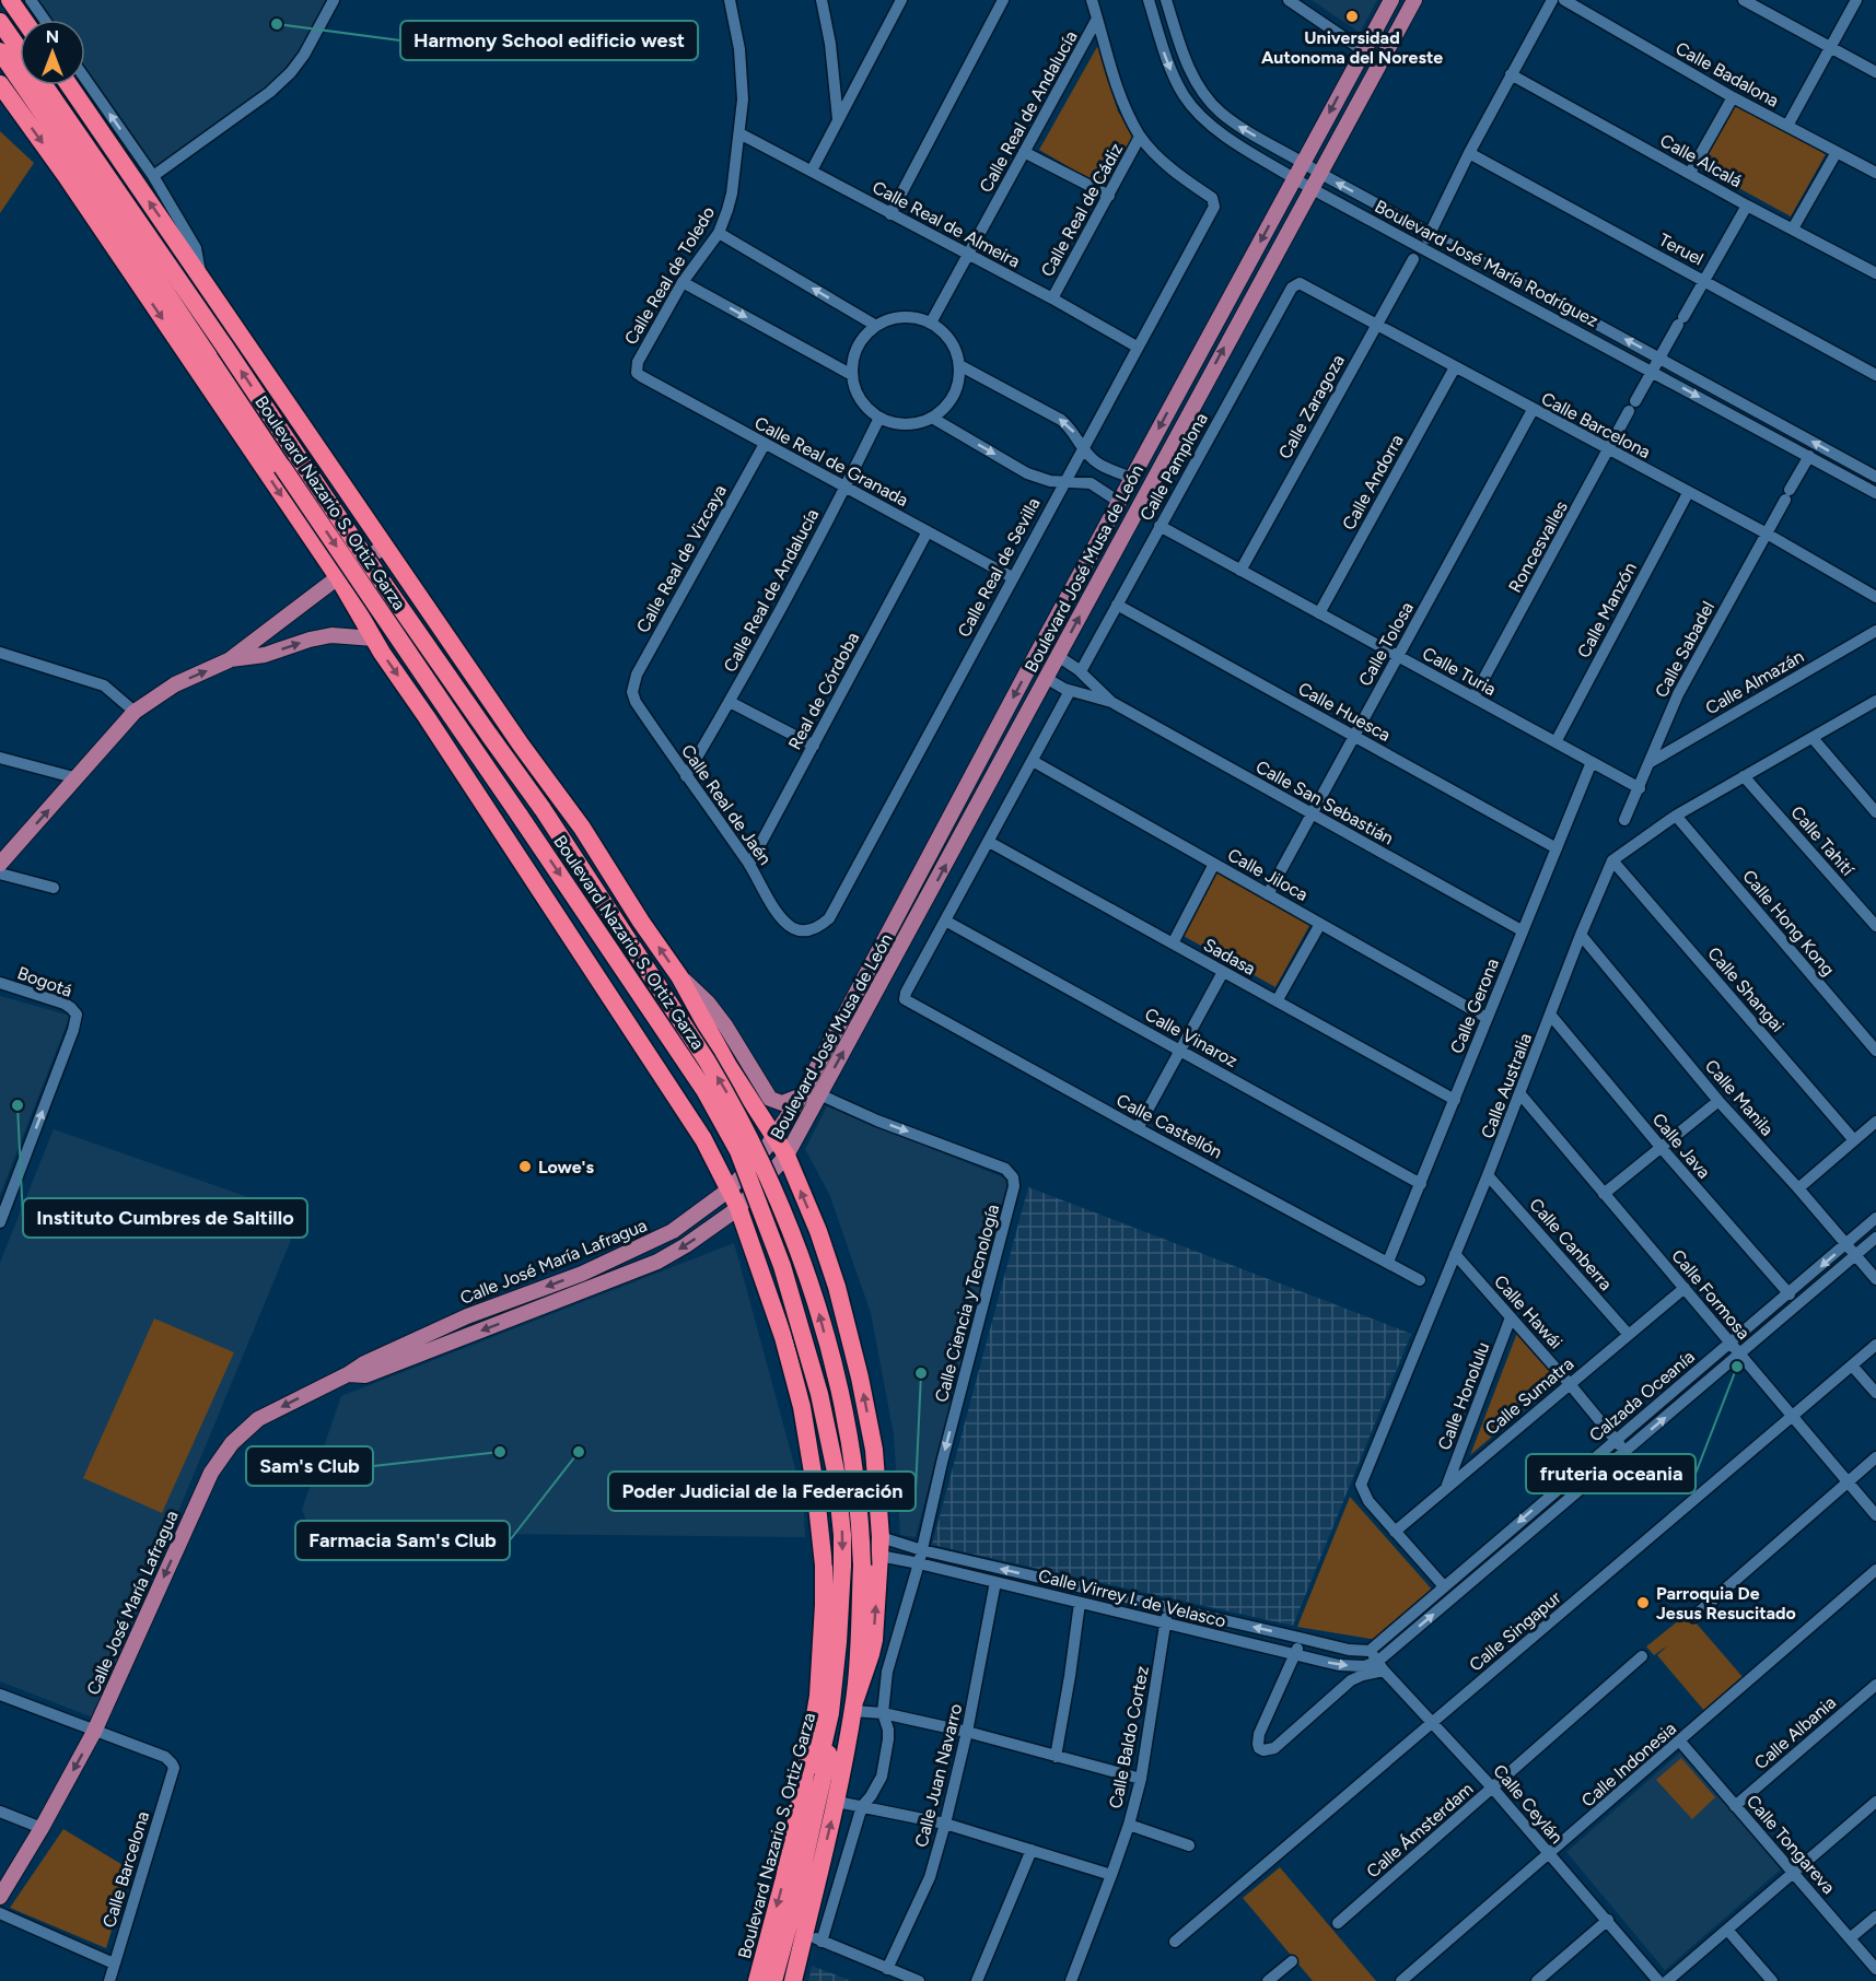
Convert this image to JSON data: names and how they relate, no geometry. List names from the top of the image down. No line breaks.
{"streets":{"highway":["Boulevard Nazario S. Ortiz Garza"],"main road":["Boulevard José Musa de León","Calle José María Lafragua"],"street":["Calle Badalona","Calle Real de Andalucía","Calle Alcalá","Calle Real de Cádiz","Calle Real de Almeira","Teruel","Boulevard José María Rodríguez","Calle Real de Toledo","Calle Zaragoza","Calle Barcelona","Calle Real de Granada","Calle Pamplona","Calle Andorra","Roncesvalles","Calle Real de Vizcaya","Calle Real de Sevilla","Calle Manzón","Calle Tolosa","Calle Sabadel","Calle Turia","Calle Almazán","Real de Córdoba","Calle Huesca","Calle San Sebastián","Calle Real de Jaén","Calle Tahití","Calle Jiloca","Calle Hong Kong","Sadasa","Bogotá","Calle Shangai","Calle Gerona","Calle Vinaroz","Calle Australia","Calle Manila","Calle Castellón","Calle Java","Calle Canberra","Calle Formosa","Calle Ciencia y Tecnología","Calle Hawái","Calle Honolulu","Calle Sumatra","Calzada Oceanía","Calle Virrey I. de Velasco","Calle Singapur","Calle Albania","Calle Baldo Cortez","Calle Indonesia","Calle Juan Navarro","Calle Ceylán","Calle Ámsterdam","Calle Tongareva"]},"crossings":[["Calle Real de Andalucía","Calle Real de Almeira"],["Calle Real de Andalucía","Calle Real de Granada"],["Calle Real de Andalucía","Calle Real de Jaén"],["Calle Real de Cádiz","Calle Real de Almeira"],["Calle Real de Cádiz","Calle Real de Sevilla"],["Calle Real de Almeira","Calle Real de Toledo"],["Calle Real de Almeira","Calle Real de Sevilla"],["Teruel","Roncesvalles"],["Boulevard José María Rodríguez","Roncesvalles"],["Boulevard José María Rodríguez","Boulevard José Musa de León"],["Boulevard José María Rodríguez","Calle Sabadel"],["Calle Real de Toledo","Calle Real de Granada"],["Calle Zaragoza","Calle Barcelona"],["Calle Zaragoza","Calle Turia"],["Calle Barcelona","Calle Pamplona"],["Calle Barcelona","Calle Andorra"],["Calle Barcelona","Roncesvalles"],["Calle Barcelona","Calle Manzón"],["Calle Barcelona","Calle Tolosa"],["Calle Barcelona","Calle Sabadel"],["Calle Barcelona","Calle José María Lafragua"],["Calle Real de Granada","Calle Real de Vizcaya"],["Calle Real de Granada","Calle Real de Sevilla"],["Calle Real de Granada","Real de Córdoba"],["Calle Pamplona","Calle Turia"],["Calle Pamplona","Calle Huesca"],["Calle Pamplona","Calle San Sebastián"],["Calle Andorra","Calle Turia"],["Roncesvalles","Calle Turia"],["Calle Real de Vizcaya","Calle Real de Jaén"],["Calle Real de Sevilla","Calle Real de Jaén"],["Boulevard José Musa de León","Calle San Sebastián"],["Boulevard José Musa de León","Calle José María Lafragua"],["Boulevard José Musa de León","Calle Ciencia y Tecnología"],["Calle Manzón","Calle Turia"],["Calle Tolosa","Calle Turia"],["Calle Tolosa","Calle Huesca"],["Calle Tolosa","Calle San Sebastián"],["Calle Tolosa","Calle Jiloca"],["Calle Sabadel","Calle Turia"],["Calle Sabadel","Calle Almazán"],["Calle Turia","Calle Gerona"],["Real de Córdoba","Calle Real de Jaén"],["Calle Huesca","Calle Gerona"],["Calle San Sebastián","Calle Gerona"],["Calle Jiloca","Calle Gerona"],["Sadasa","Calle Gerona"],["Calle Shangai","Calle Australia"],["Calle Gerona","Calle Vinaroz"],["Calle Gerona","Calle Castellón"],["Calle Vinaroz","Calle Castellón"],["Calle Australia","Calle Manila"],["Calle Australia","Calle Java"],["Calle Australia","Calle Canberra"],["Calle Australia","Calle Formosa"],["Calle Australia","Calle Hawái"],["Calle Australia","Calle Sumatra"],["Calle Australia","Calzada Oceanía"],["Calle Manila","Calzada Oceanía"],["Calle Java","Calzada Oceanía"],["Calle Canberra","Calle Sumatra"],["Calle Formosa","Calle Sumatra"],["Calle Formosa","Calzada Oceanía"],["Calle Formosa","Calle Singapur"],["Calle Ciencia y Tecnología","Calle Virrey I. de Velasco"],["Calle Hawái","Calle Honolulu"],["Calle Hawái","Calle Sumatra"],["Calle Hawái","Calzada Oceanía"],["Calle Honolulu","Calle Sumatra"],["Calzada Oceanía","Calle Virrey I. de Velasco"],["Calzada Oceanía","Calle Ceylán"],["Calle Virrey I. de Velasco","Calle Baldo Cortez"],["Calle Virrey I. de Velasco","Calle Juan Navarro"],["Calle Virrey I. de Velasco","Calle Ceylán"],["Calle Singapur","Calle Ceylán"],["Calle Albania","Calle Tongareva"],["Calle Indonesia","Calle Ceylán"],["Calle Indonesia","Calle Tongareva"],["Calle Ceylán","Calle Ámsterdam"]],"one_way":["Calle José María Lafragua"],"places":["Universidad Autonoma del Noreste","Harmony School edificio west","Instituto Cumbres de Saltillo","Lowe's","fruteria oceania","Poder Judicial de la Federación","Sam's Club","Farmacia Sam's Club","Parroquia De Jesus Resucitado"],"north":"top"}
